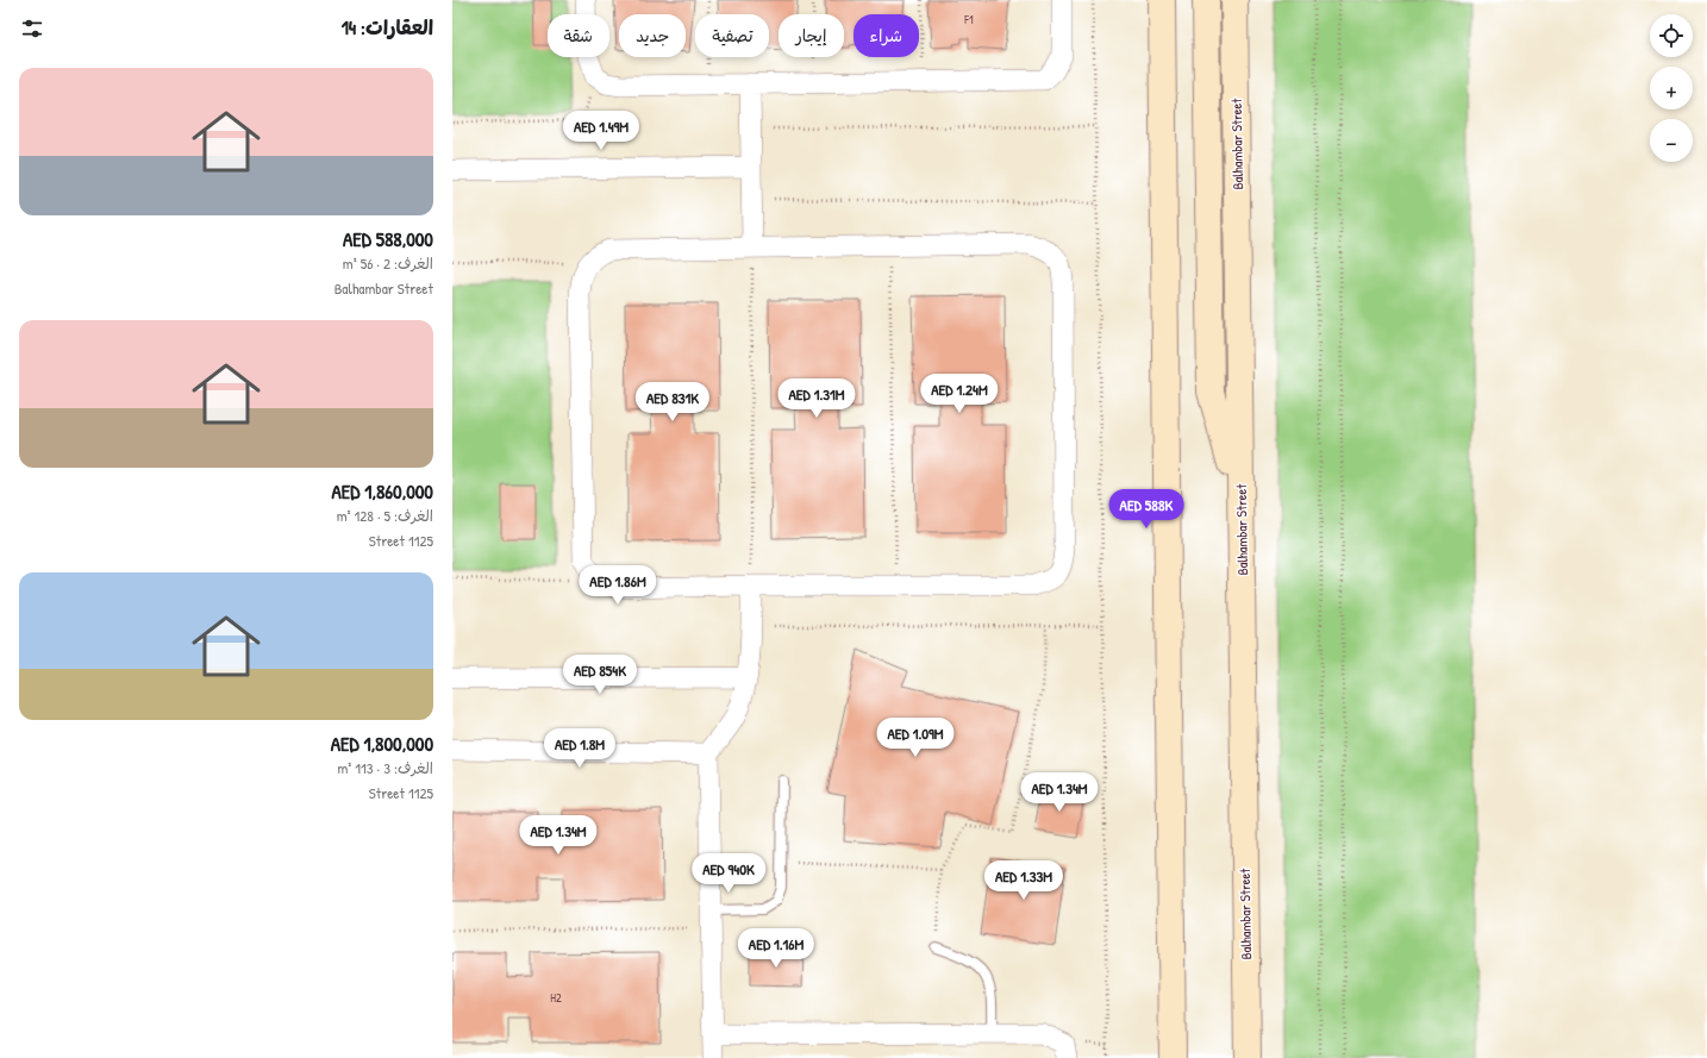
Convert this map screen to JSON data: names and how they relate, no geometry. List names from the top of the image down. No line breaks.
{"streets":{"street":["Balhambar Street"]},"house_numbers":["F1","H2"],"page":{"heading":"العقارات: 14","map_buttons":["+","−"],"chip":["شراء","إيجار","تصفية","جديد","شقة"],"list":[{"name":"AED 588,000","note":"الغرف: 2 · 56 m² · Balhambar Street"},{"name":"AED 1,860,000","note":"الغرف: 5 · 128 m² · Street 1125"},{"name":"AED 1,800,000","note":"الغرف: 3 · 113 m² · Street 1125"}],"price":["AED 1.49M","AED 1.24M","AED 1.31M","AED 831K","AED 588K","AED 1.86M","AED 854K","AED 1.09M","AED 1.8M","AED 1.34M","AED 1.34M","AED 940K","AED 1.33M","AED 1.16M"]}}
